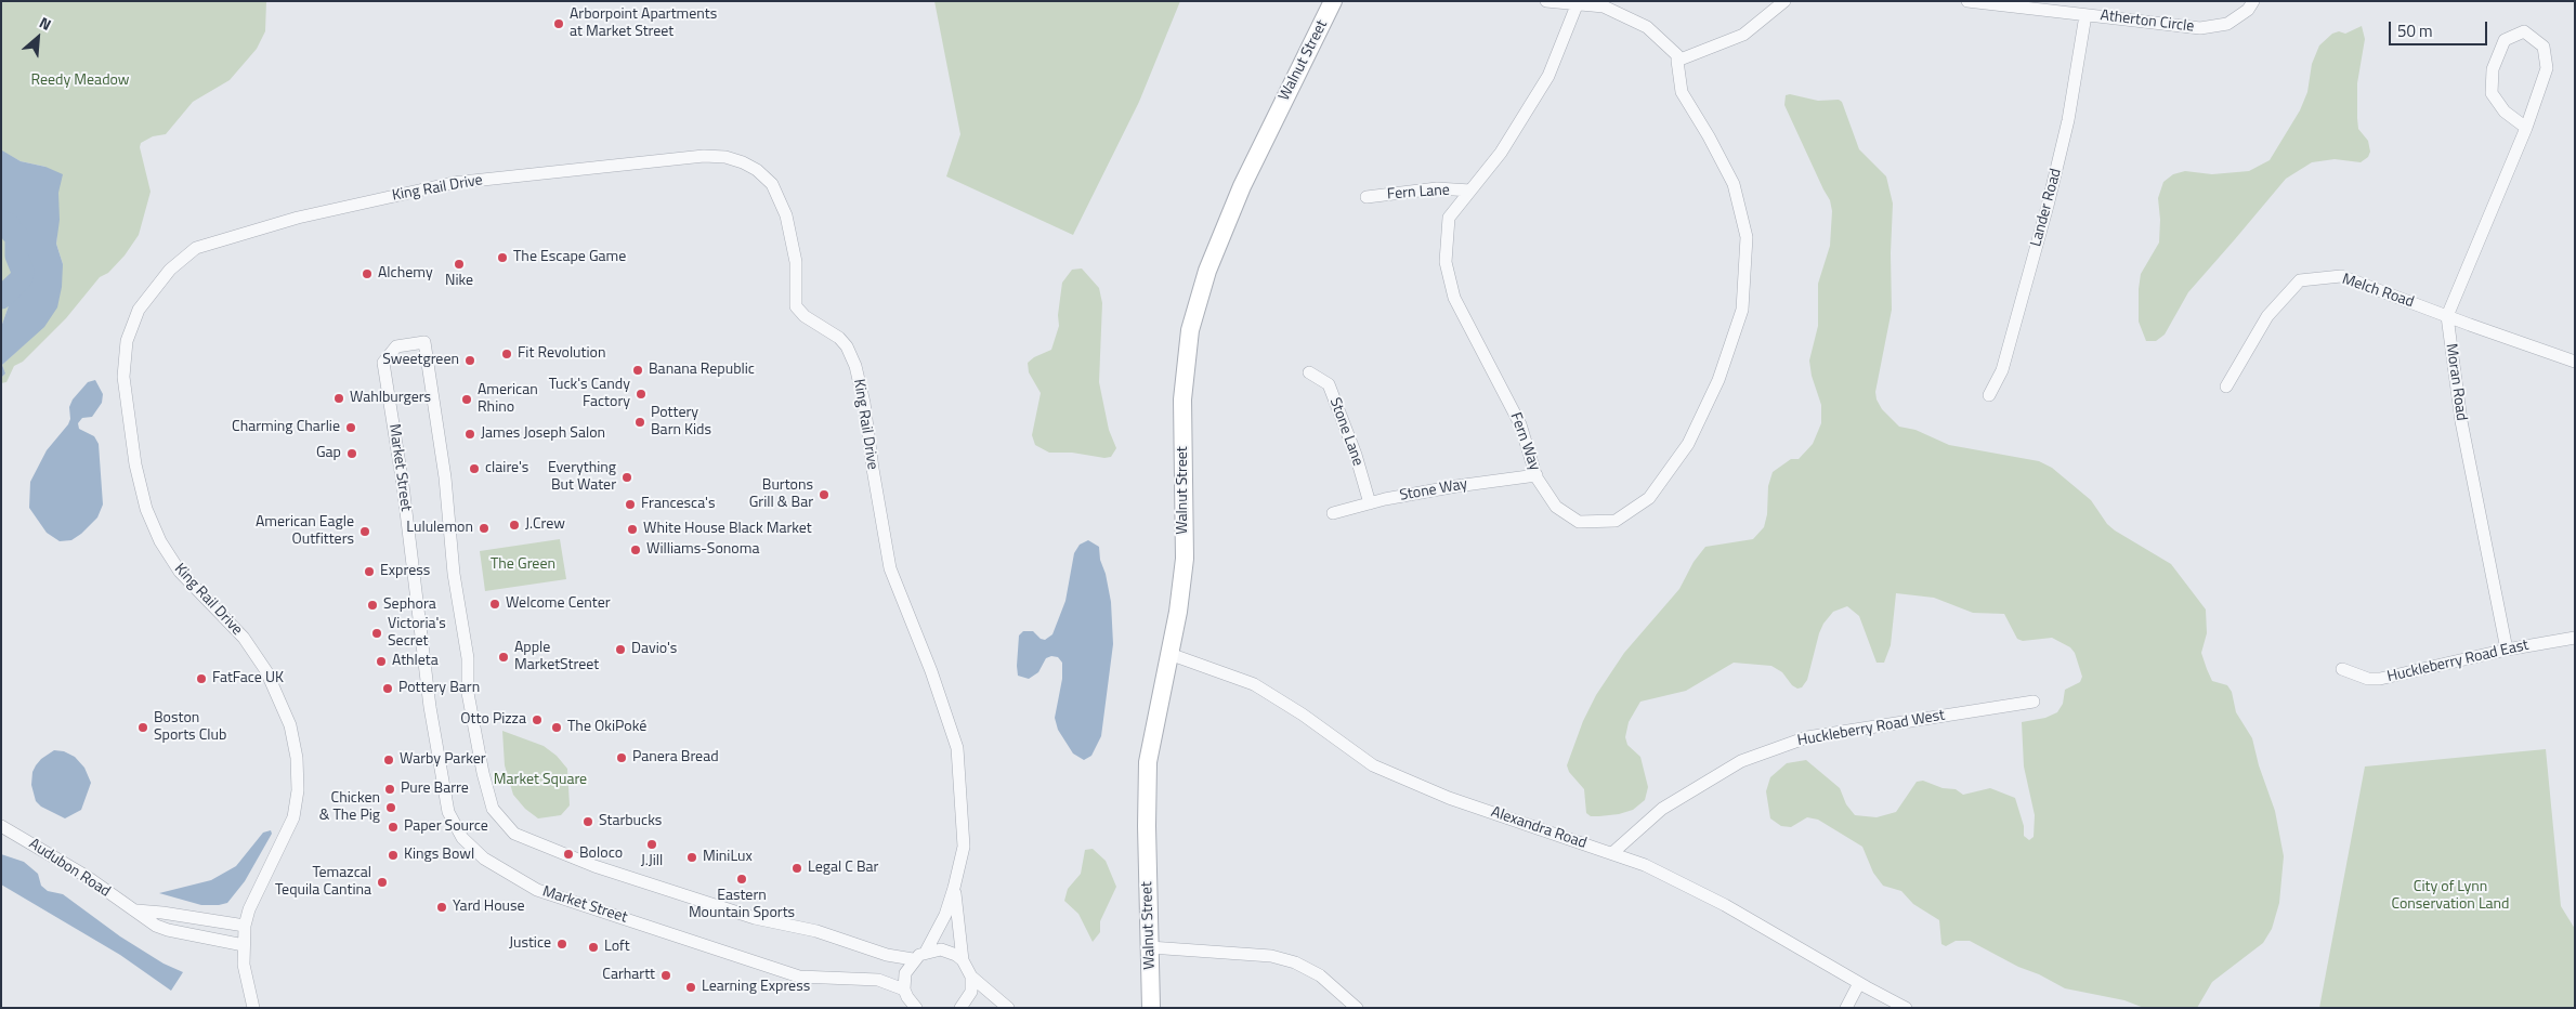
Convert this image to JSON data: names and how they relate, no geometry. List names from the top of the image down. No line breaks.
{"streets":{"main road":["Walnut Street"],"street":["Atherton Circle","King Rail Drive","Fern Lane","Lander Road","Melch Road","Moran Road","Stone Lane","Fern Way","Market Street","Stone Way","Huckleberry Road East","Huckleberry Road West","Alexandra Road","Audubon Road"]},"crossings":[["Atherton Circle","Lander Road"],["Walnut Street","Alexandra Road"],["King Rail Drive","Audubon Road"],["Fern Lane","Fern Way"],["Melch Road","Moran Road"],["Moran Road","Huckleberry Road East"],["Stone Lane","Stone Way"],["Fern Way","Stone Way"],["Huckleberry Road West","Alexandra Road"]],"parks":["Reedy Meadow","The Green","Market Square","City of Lynn Conservation Land"],"places":["Arborpoint Apartments at Market Street","The Escape Game","Nike","Alchemy","Fit Revolution","Sweetgreen","Banana Republic","Tuck's Candy Factory","Wahlburgers","American Rhino","Pottery Barn Kids","Charming Charlie","James Joseph Salon","Gap","claire's","Everything But Water","Burtons Grill & Bar","Francesca's","J.Crew","Lululemon","White House Black Market","American Eagle Outfitters","Williams-Sonoma","Express","Welcome Center","Sephora","Victoria's Secret","Davio's","Apple MarketStreet","Athleta","FatFace UK","Pottery Barn","Otto Pizza","Boston Sports Club","The OkiPoké","Panera Bread","Warby Parker","Pure Barre","Chicken & The Pig","Starbucks","Paper Source","J.Jill","Boloco","Kings Bowl","MiniLux","Legal C Bar","Eastern Mountain Sports","Temazcal Tequila Cantina","Yard House","Justice","Loft","Carhartt","Learning Express"],"scale_bar":"50 m","north":"top right"}
